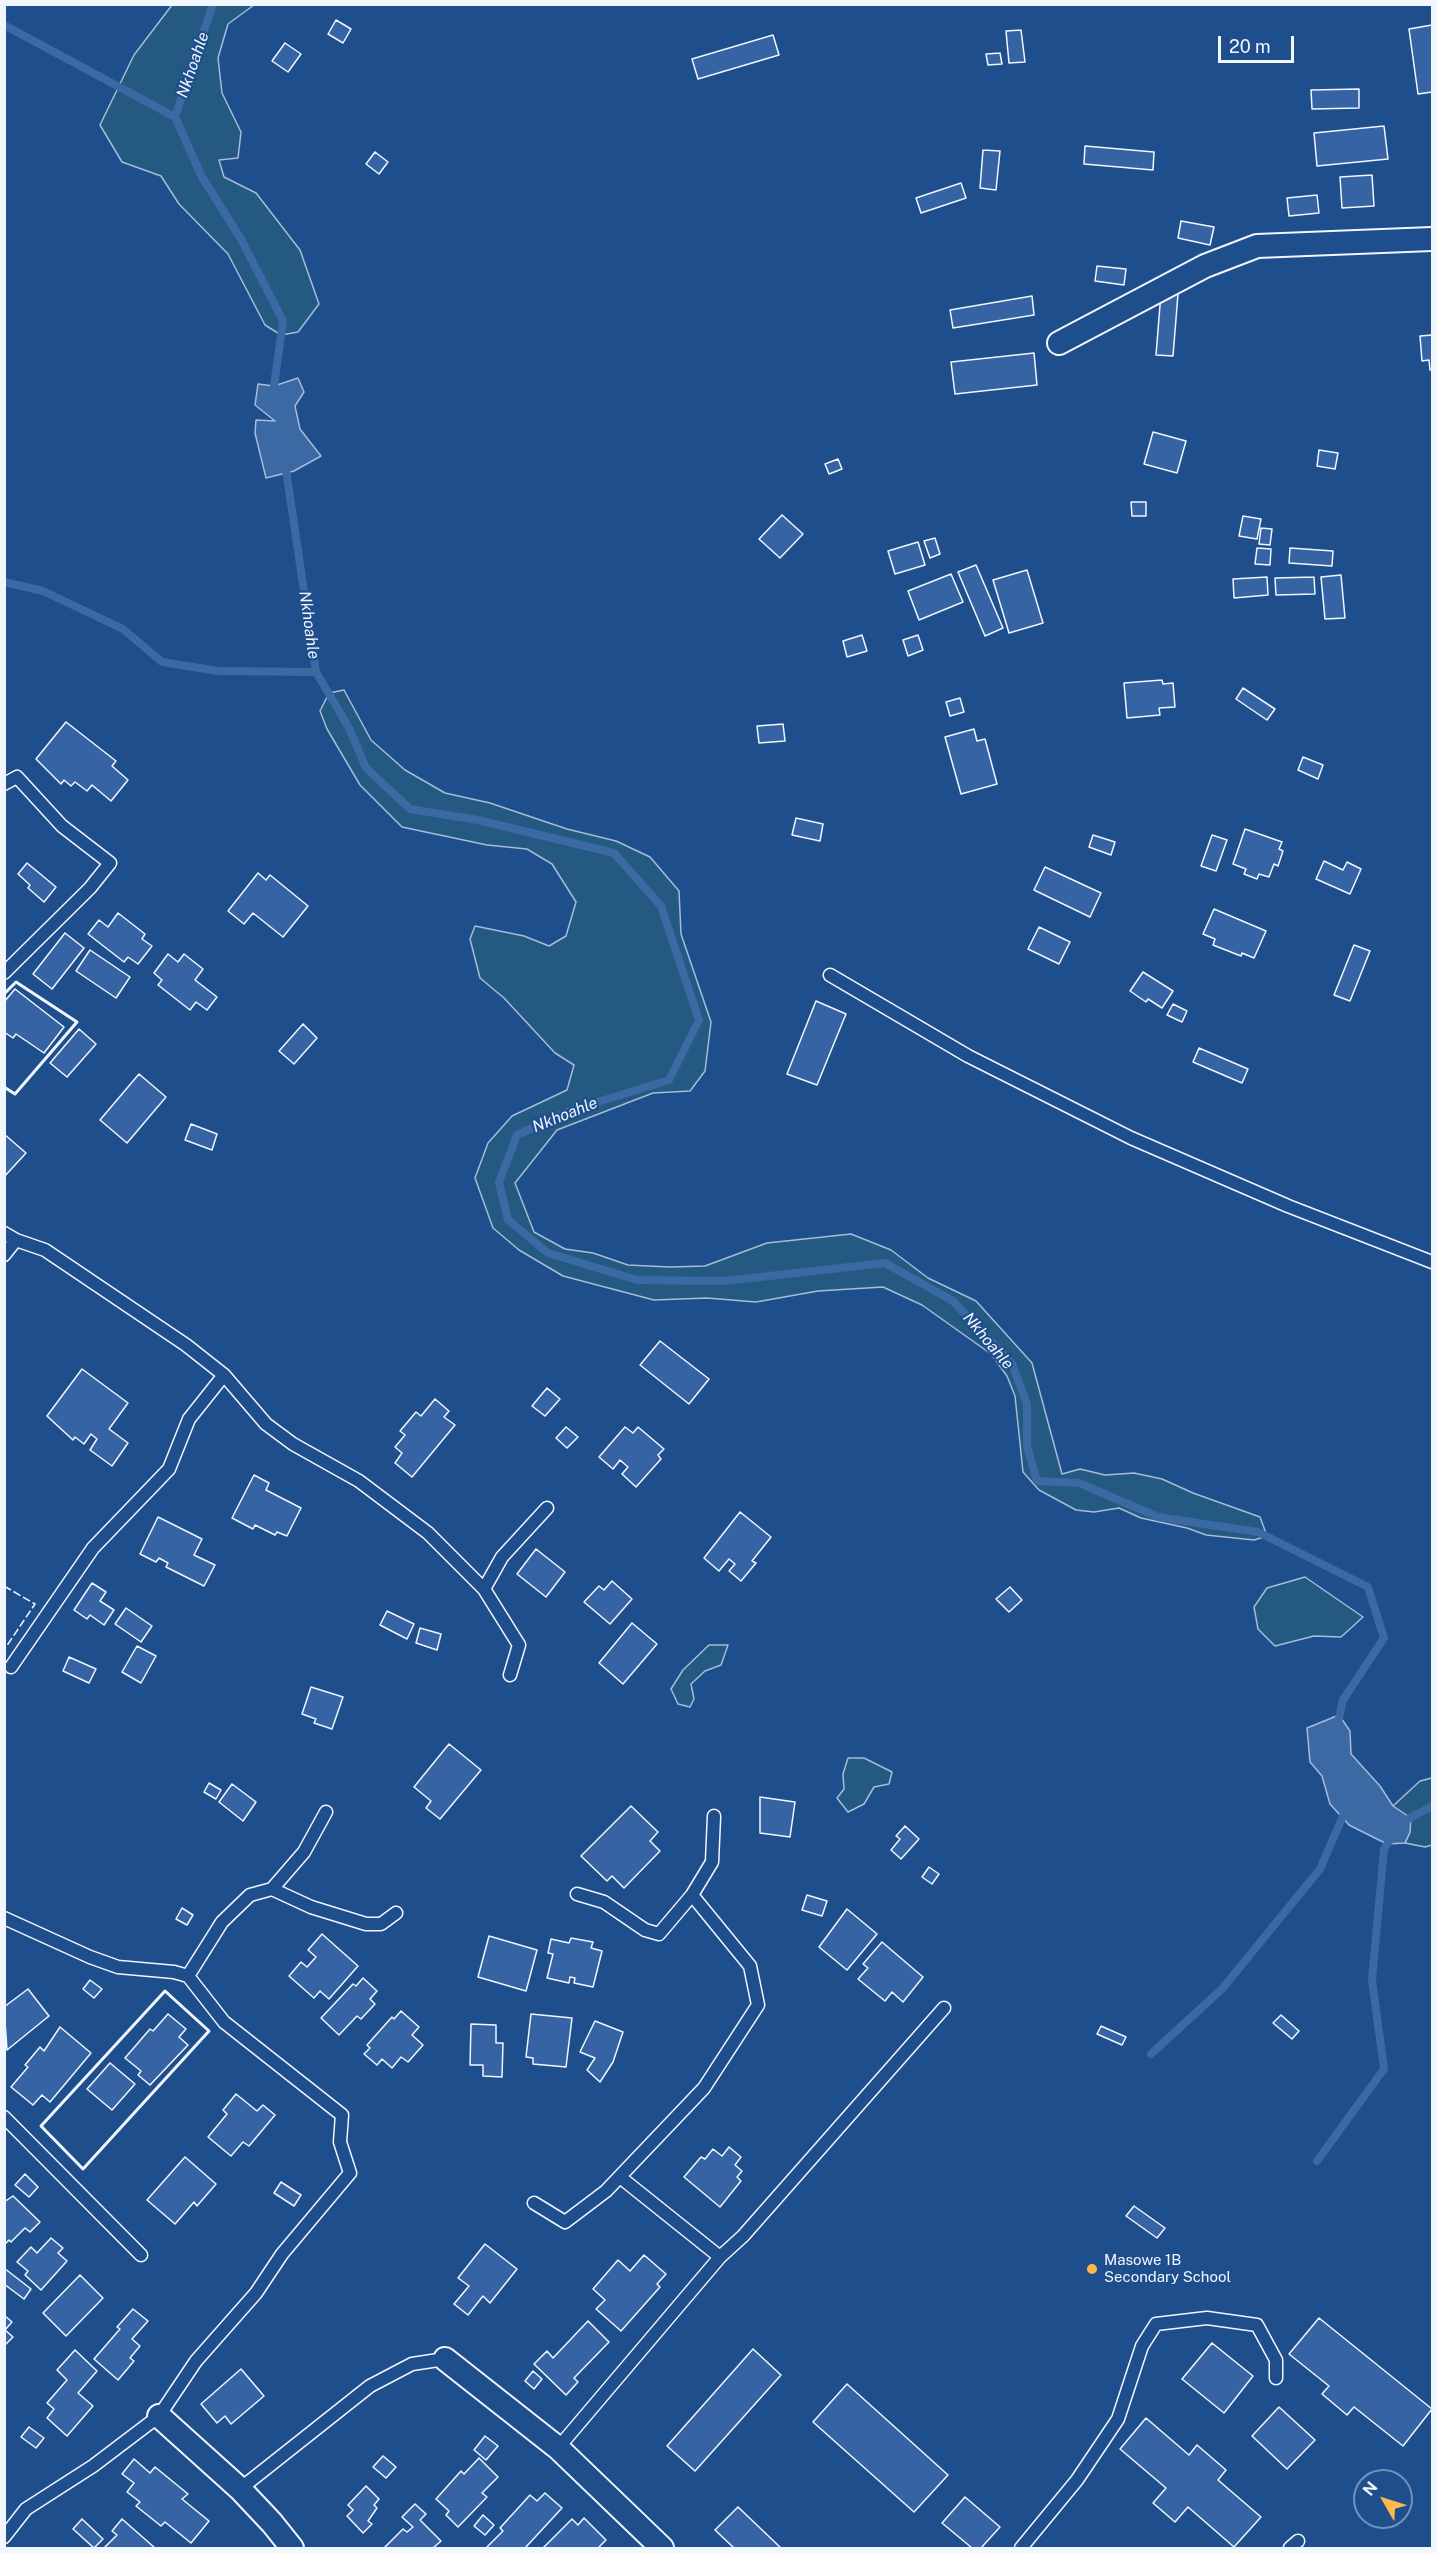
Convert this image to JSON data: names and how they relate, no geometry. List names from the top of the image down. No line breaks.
{"water":["Nkhoahle"],"places":["Masowe 1B Secondary School"],"scale_bar":"20 m","north":"top left"}
